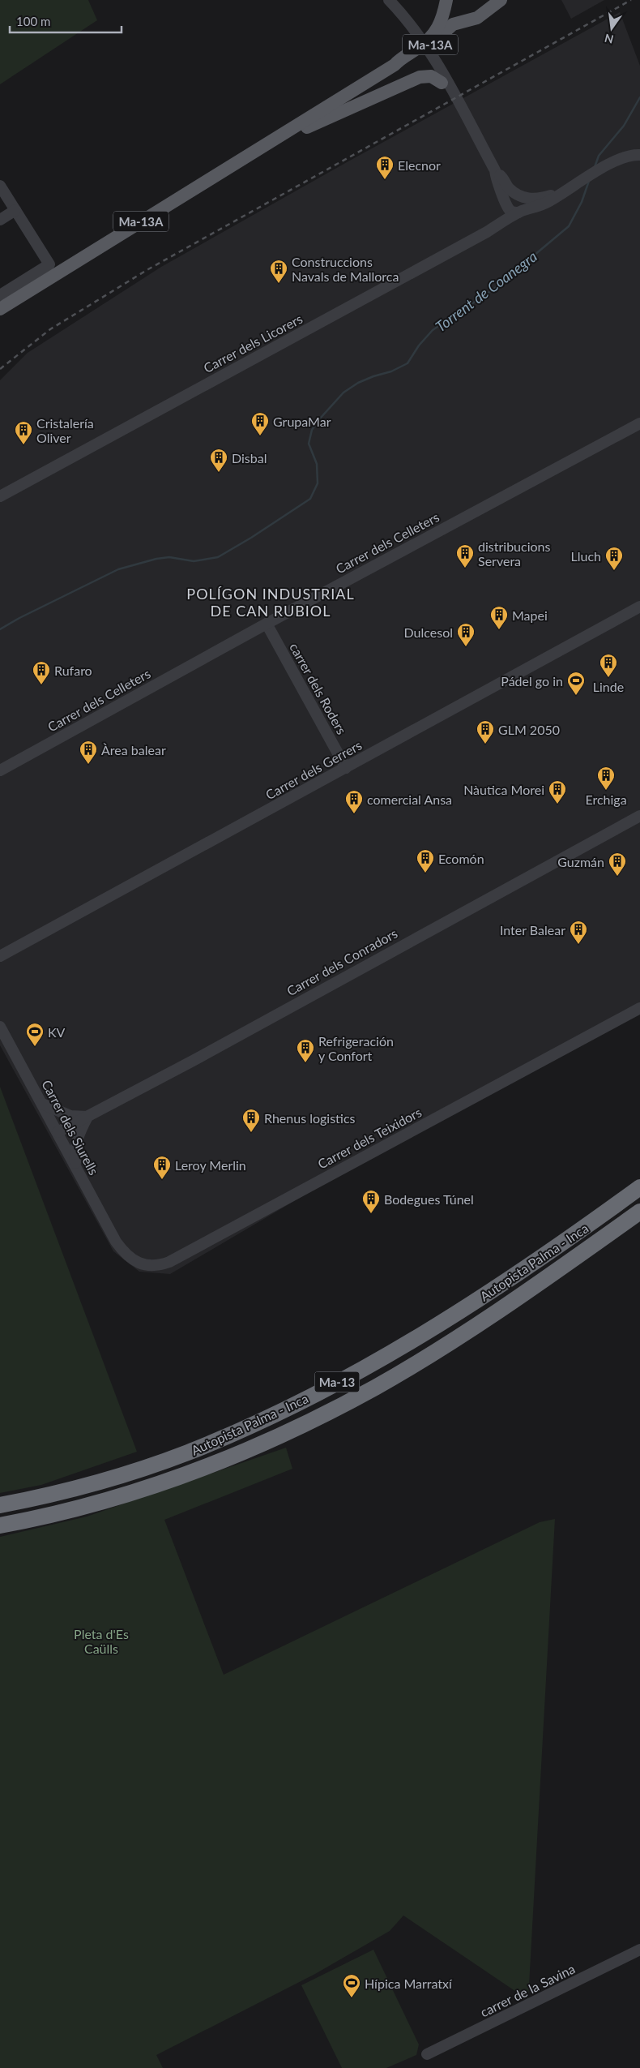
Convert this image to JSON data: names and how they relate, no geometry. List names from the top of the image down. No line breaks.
{"streets":{"highway":["Autopista Palma - Inca","Ma-13"],"main road":["Ma-13A"],"street":["Carrer dels Licorers","Carrer dels Celleters","carrer dels Roders","Carrer dels Gerrers","Carrer dels Conradors","Carrer dels Siurells","Carrer dels Teixidors","carrer de la Savina"]},"crossings":[["Carrer dels Celleters","carrer dels Roders"],["carrer dels Roders","Carrer dels Gerrers"],["Carrer dels Conradors","Carrer dels Siurells"],["Carrer dels Siurells","Carrer dels Teixidors"]],"districts":["POLÍGON INDUSTRIAL DE CAN RUBIOL"],"water":["Torrent de Coanegra"],"parks":["Pleta d'Es Caülls"],"places":{"building":["Elecnor","Construccions Navals de Mallorca","GrupaMar","Cristalería Oliver","Disbal","distribucions Servera","Lluch","Mapei","Dulcesol","Linde","Rufaro","GLM 2050","Àrea balear","Erchiga","Nàutica Morei","comercial Ansa","Ecomón","Guzmán","Inter Balear","Refrigeración y Confort","Rhenus logistics","Leroy Merlin","Bodegues Túnel"],"sports":["Pádel go in","KV","Hípica Marratxí"]},"scale_bar":"100 m","north":"bottom"}
